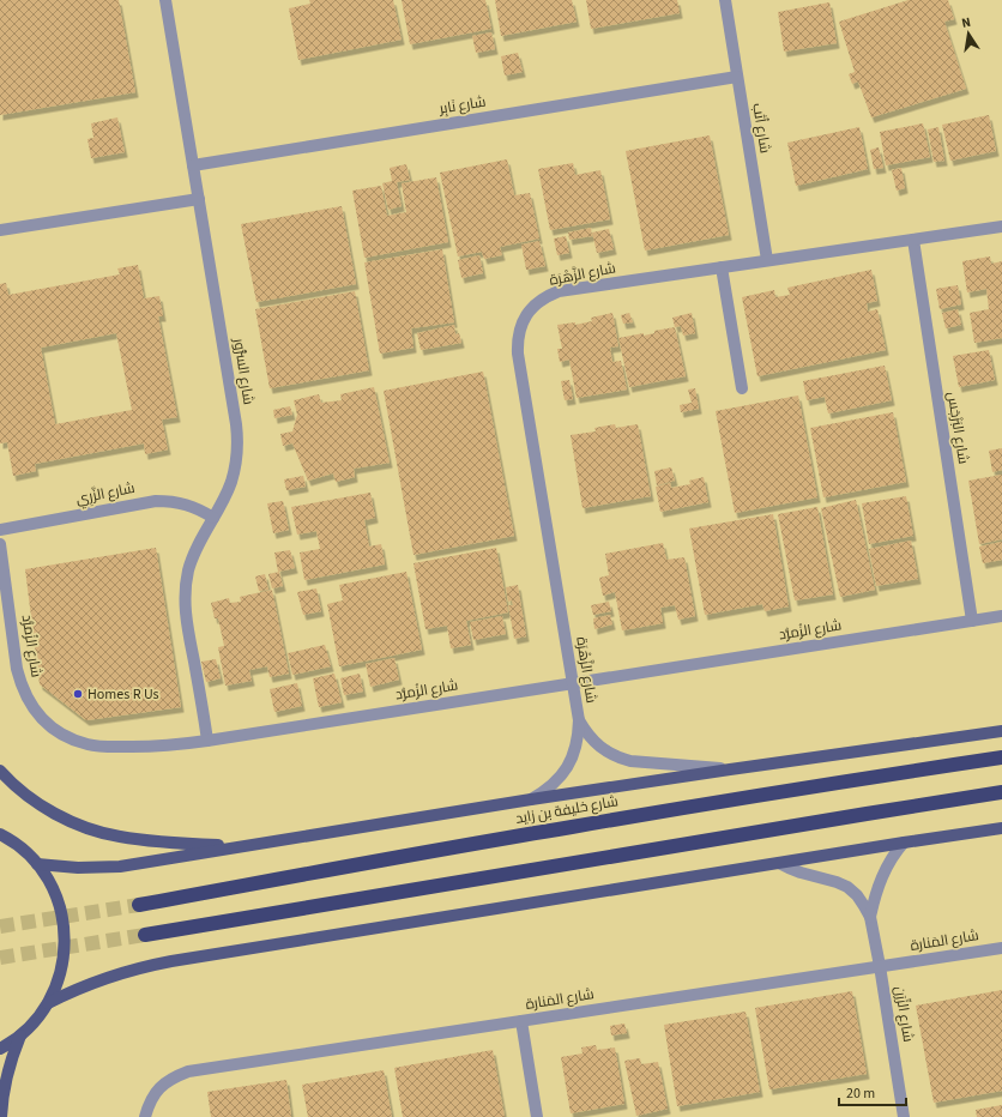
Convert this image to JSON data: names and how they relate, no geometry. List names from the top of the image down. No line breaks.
{"streets":{"highway":["شارع خليفة بن زايد"],"street":["شارع نَابِر","شارع أثب","شارع الزَّهْرَة","شارع السُّرُور","شارع البَرْجَس","شارع الزَّرِي","شارع الزُمرُّد","شارع المَنارة","شارع الزِّرَن"]},"crossings":[["شارع نَابِر","شارع أثب"],["شارع نَابِر","شارع السُّرُور"],["شارع أثب","شارع الزَّهْرَة"],["شارع الزَّهْرَة","شارع البَرْجَس"],["شارع الزَّهْرَة","شارع الزُمرُّد"],["شارع السُّرُور","شارع الزَّرِي"],["شارع السُّرُور","شارع الزُمرُّد"],["شارع البَرْجَس","شارع الزُمرُّد"],["شارع المَنارة","شارع الزِّرَن"]],"places":["Homes R Us"],"scale_bar":"20 m","north":"top"}
